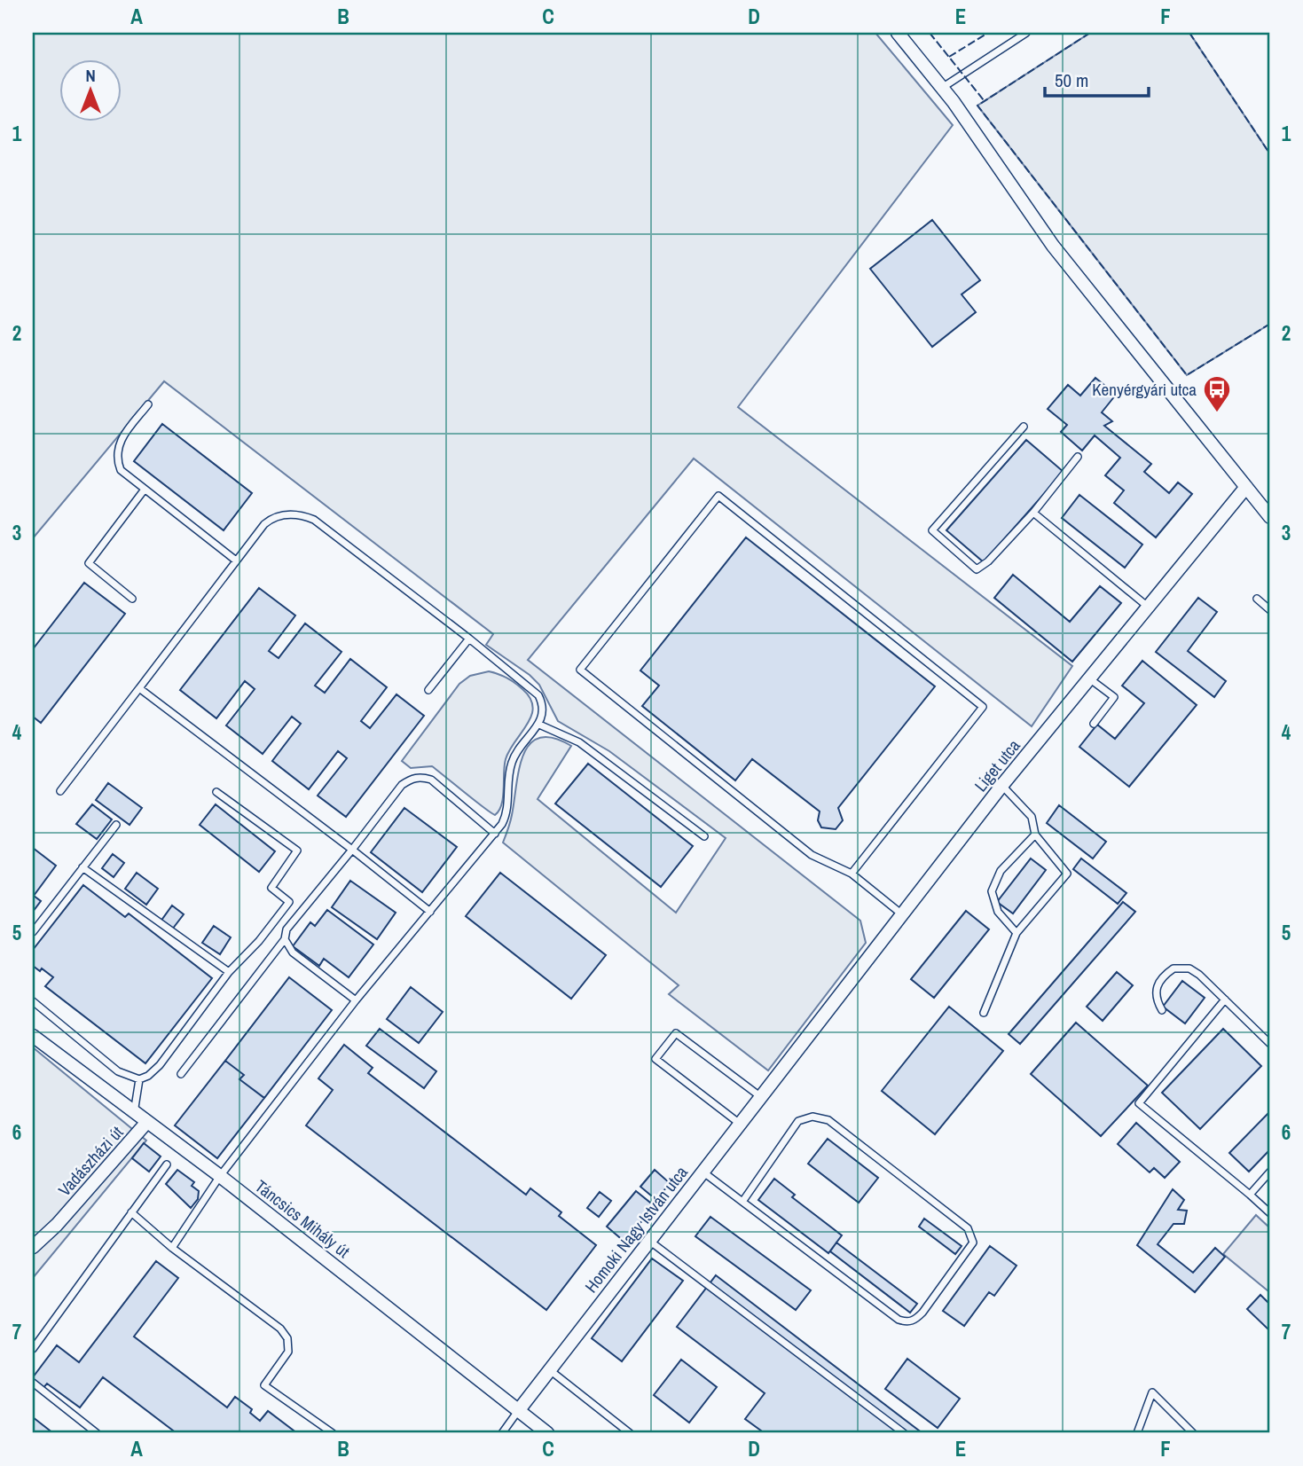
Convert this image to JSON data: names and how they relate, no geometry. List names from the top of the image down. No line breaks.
{"streets":{"street":["Liget utca","Vadászházi út","Táncsics Mihály út","Homoki Nagy István utca"]},"crossings":[["Liget utca","Homoki Nagy István utca"],["Vadászházi út","Táncsics Mihály út"],["Táncsics Mihály út","Homoki Nagy István utca"]],"places":{"bus stop":["Kenyérgyári utca"]},"scale_bar":"50 m","north":"top","grid":{"columns":["A","B","C","D","E","F"],"rows":["1","2","3","4","5","6","7"]}}
